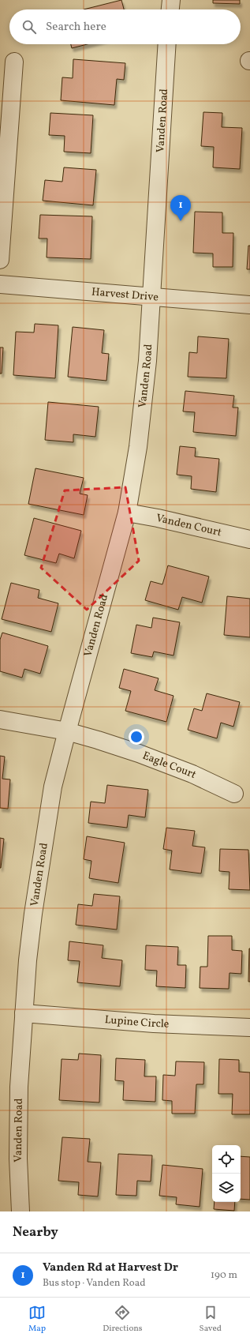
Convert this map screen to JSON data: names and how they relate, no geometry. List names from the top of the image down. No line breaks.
{"streets":{"street":["Vanden Road","Harvest Drive","Vanden Court","Eagle Court","Lupine Circle"]},"crossings":[["Vanden Road","Harvest Drive"],["Vanden Road","Vanden Court"],["Vanden Road","Eagle Court"],["Vanden Road","Lupine Circle"]],"page":{"search":"Search here","pins":"1","heading":"Nearby","list":[{"mark":"1","name":"Vanden Rd at Harvest Dr","note":"Bus stop · Vanden Road","value":"190 m"}],"nav":["Map","Directions","Saved"]}}
